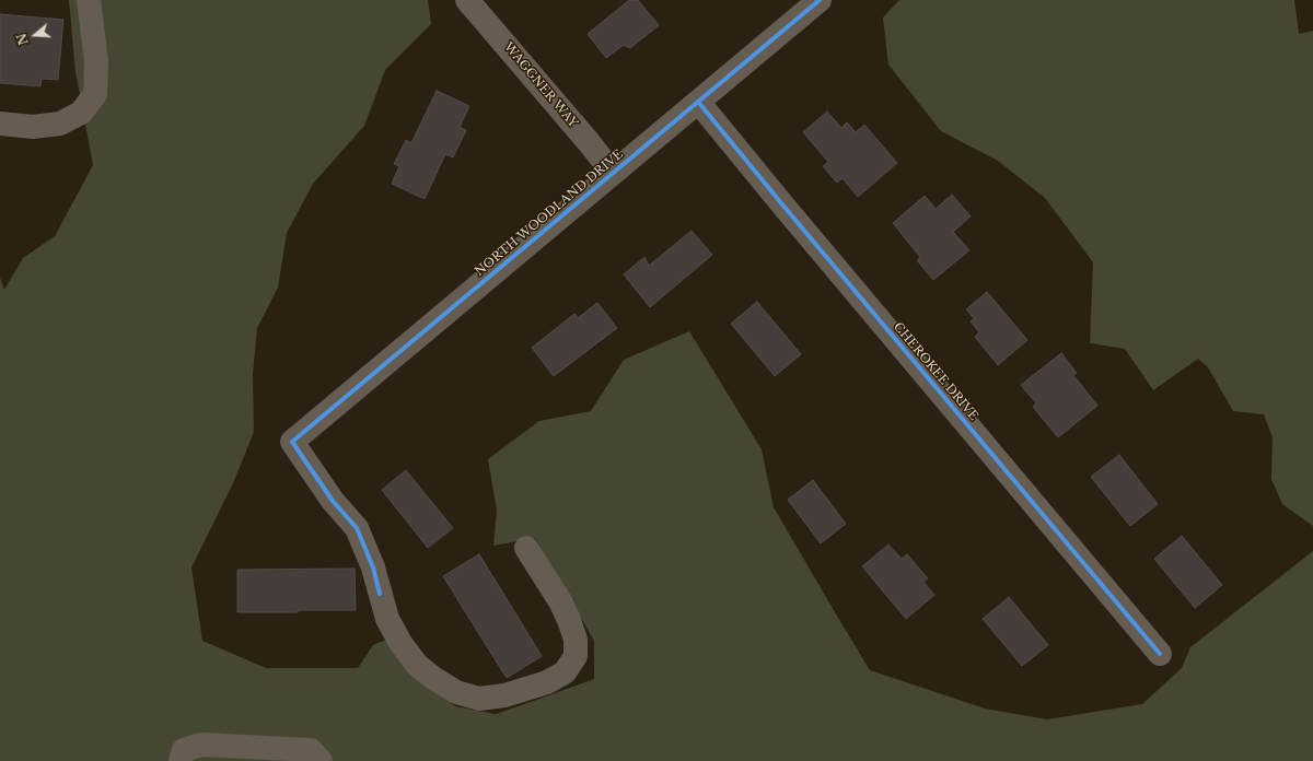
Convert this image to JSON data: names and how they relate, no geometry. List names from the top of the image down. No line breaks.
{"streets":{"street":["WAGGNER WAY","NORTH WOODLAND DRIVE","CHEROKEE DRIVE"]},"crossings":[["WAGGNER WAY","NORTH WOODLAND DRIVE"],["NORTH WOODLAND DRIVE","CHEROKEE DRIVE"]],"north":"left"}
